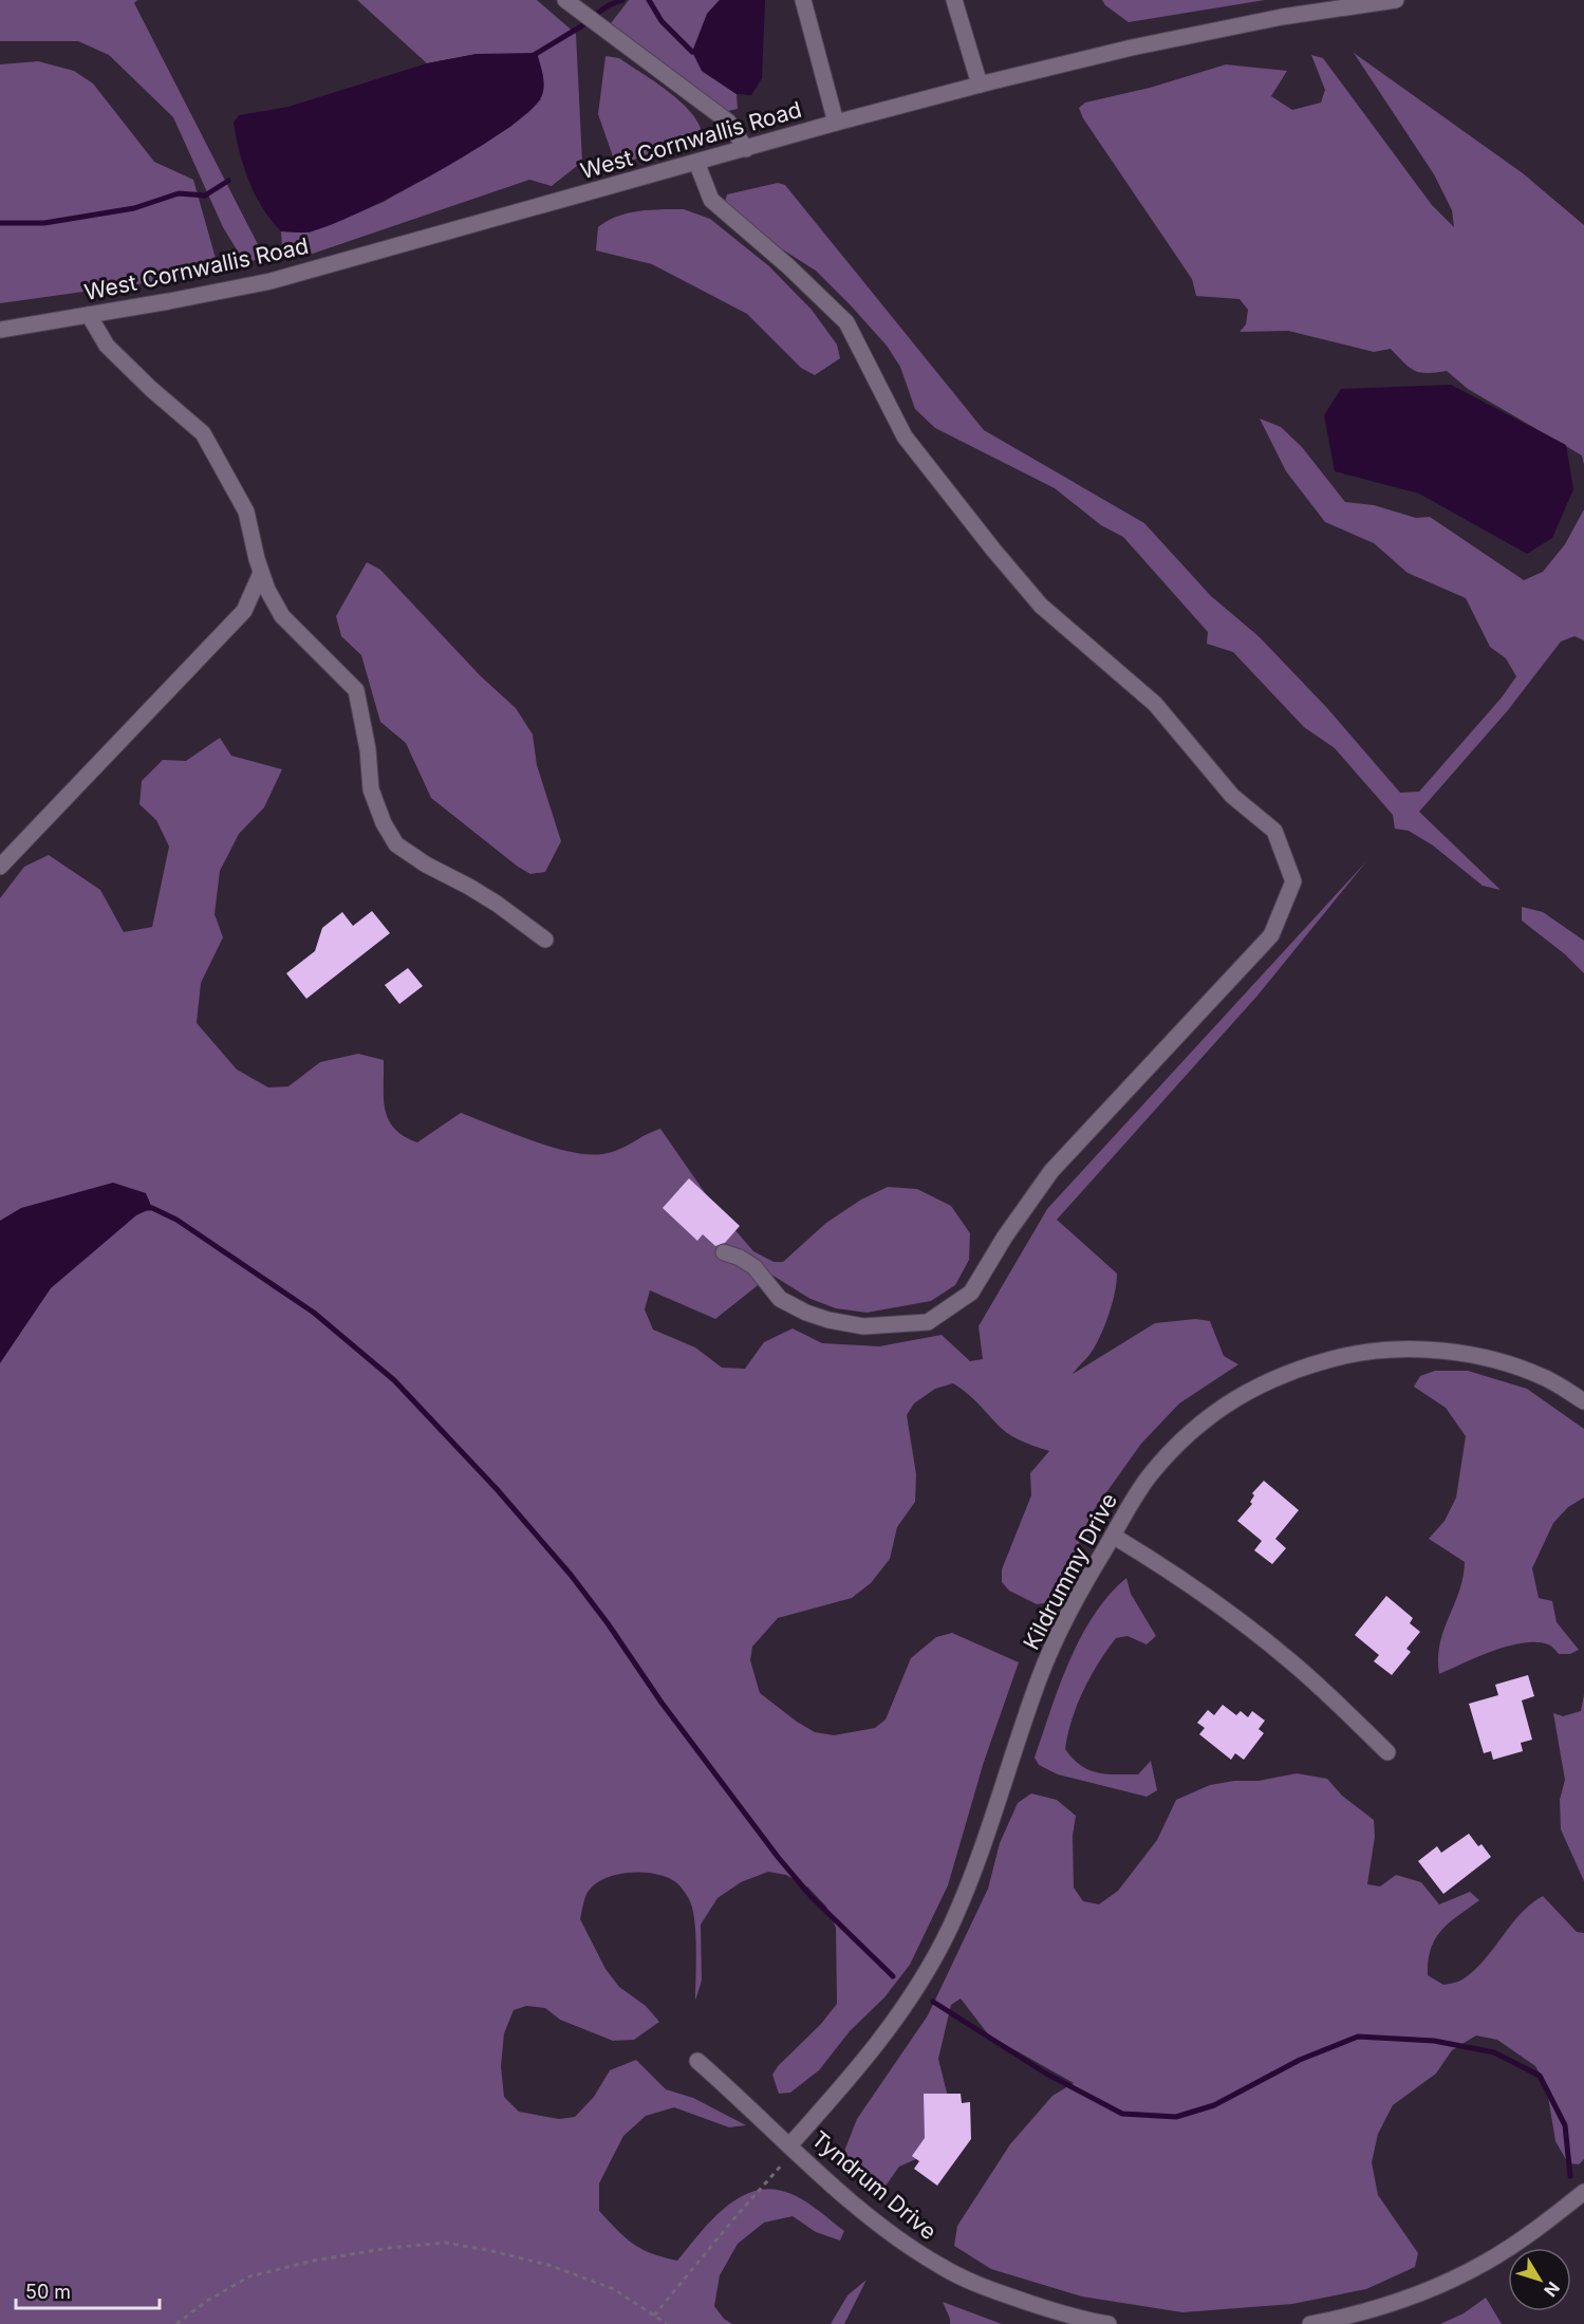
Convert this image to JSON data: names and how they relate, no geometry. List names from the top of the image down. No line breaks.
{"streets":{"street":["West Cornwallis Road","Kildrummy Drive","Tyndrum Drive"]},"crossings":[["Kildrummy Drive","Tyndrum Drive"]],"scale_bar":"50 m","north":"bottom right"}
